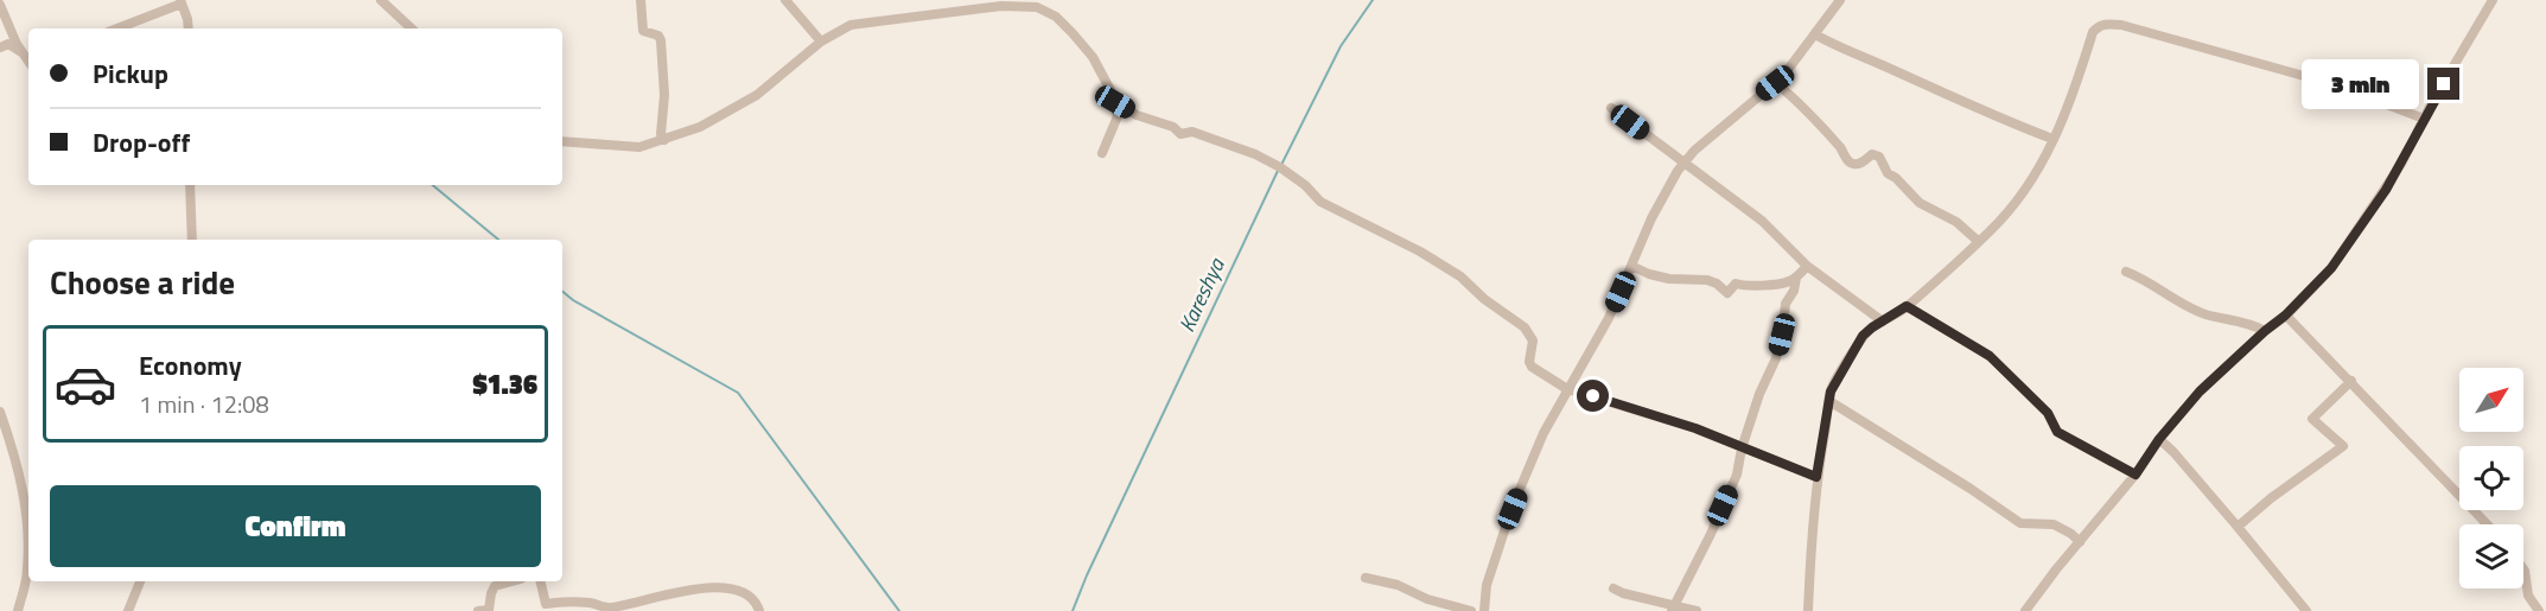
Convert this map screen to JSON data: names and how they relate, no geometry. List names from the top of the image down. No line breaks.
{"water":["Kareshya"],"north":"top right","page":{"banner":["Pickup","Drop-off"],"bubble":"3 min","heading":"Choose a ride","list":[{"name":"Economy","note":"1 min · 12:08","value":"$1.36"}],"buttons":"Confirm"}}
